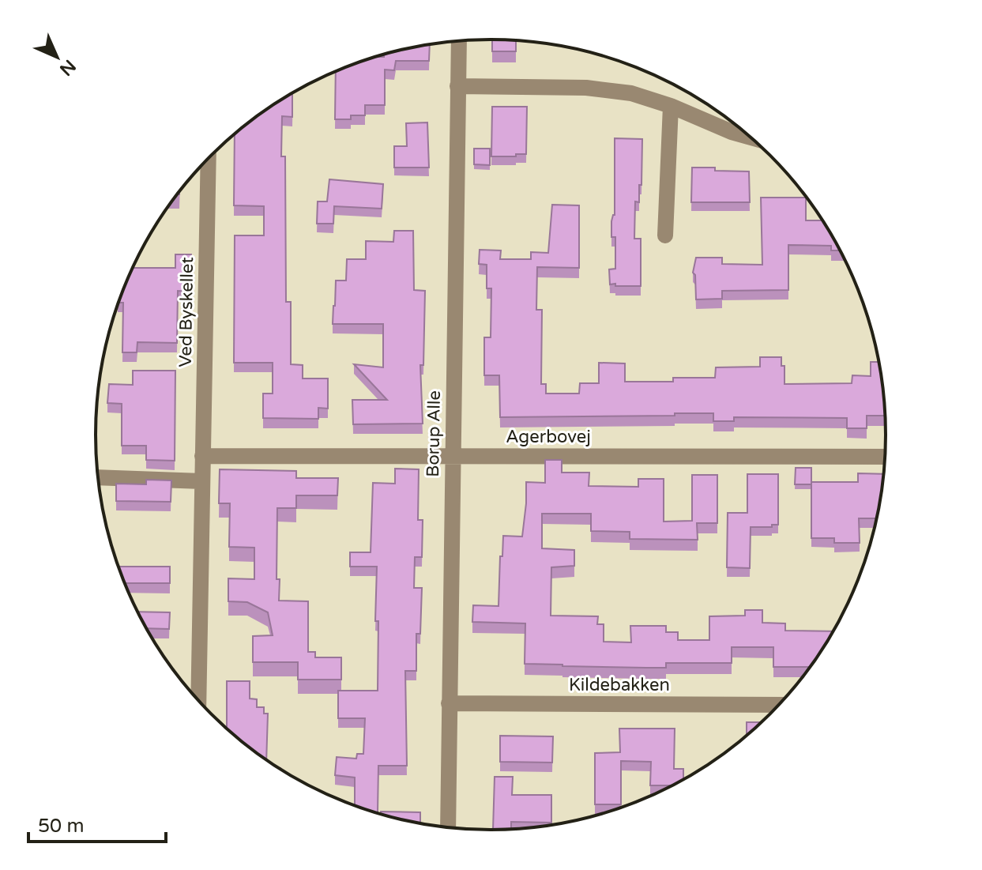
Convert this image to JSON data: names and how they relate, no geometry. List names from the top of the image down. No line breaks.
{"streets":{"street":["Ved Byskellet","Borup Alle","Agerbovej","Kildebakken"]},"crossings":[["Ved Byskellet","Agerbovej"],["Borup Alle","Agerbovej"],["Borup Alle","Kildebakken"]],"scale_bar":"50 m","north":"bottom right"}
